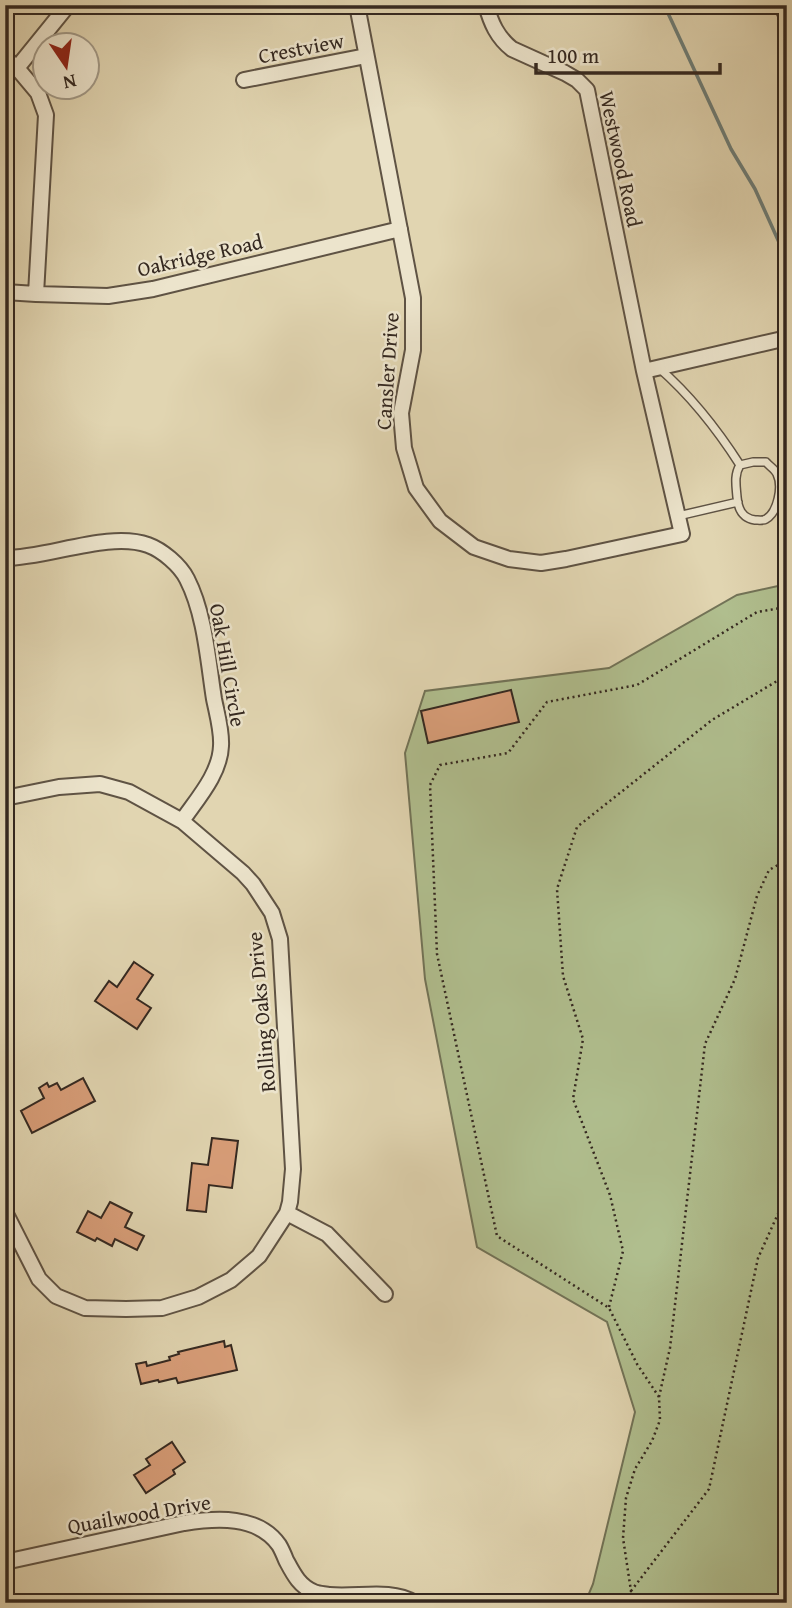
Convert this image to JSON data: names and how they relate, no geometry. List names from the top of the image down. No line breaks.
{"streets":{"street":["Crestview","Westwood Road","Oakridge Road","Cansler Drive","Oak Hill Circle","Rolling Oaks Drive","Quailwood Drive"]},"crossings":[["Crestview","Cansler Drive"],["Westwood Road","Cansler Drive"],["Oakridge Road","Cansler Drive"],["Oak Hill Circle","Rolling Oaks Drive"]],"scale_bar":"100 m","north":"bottom"}
